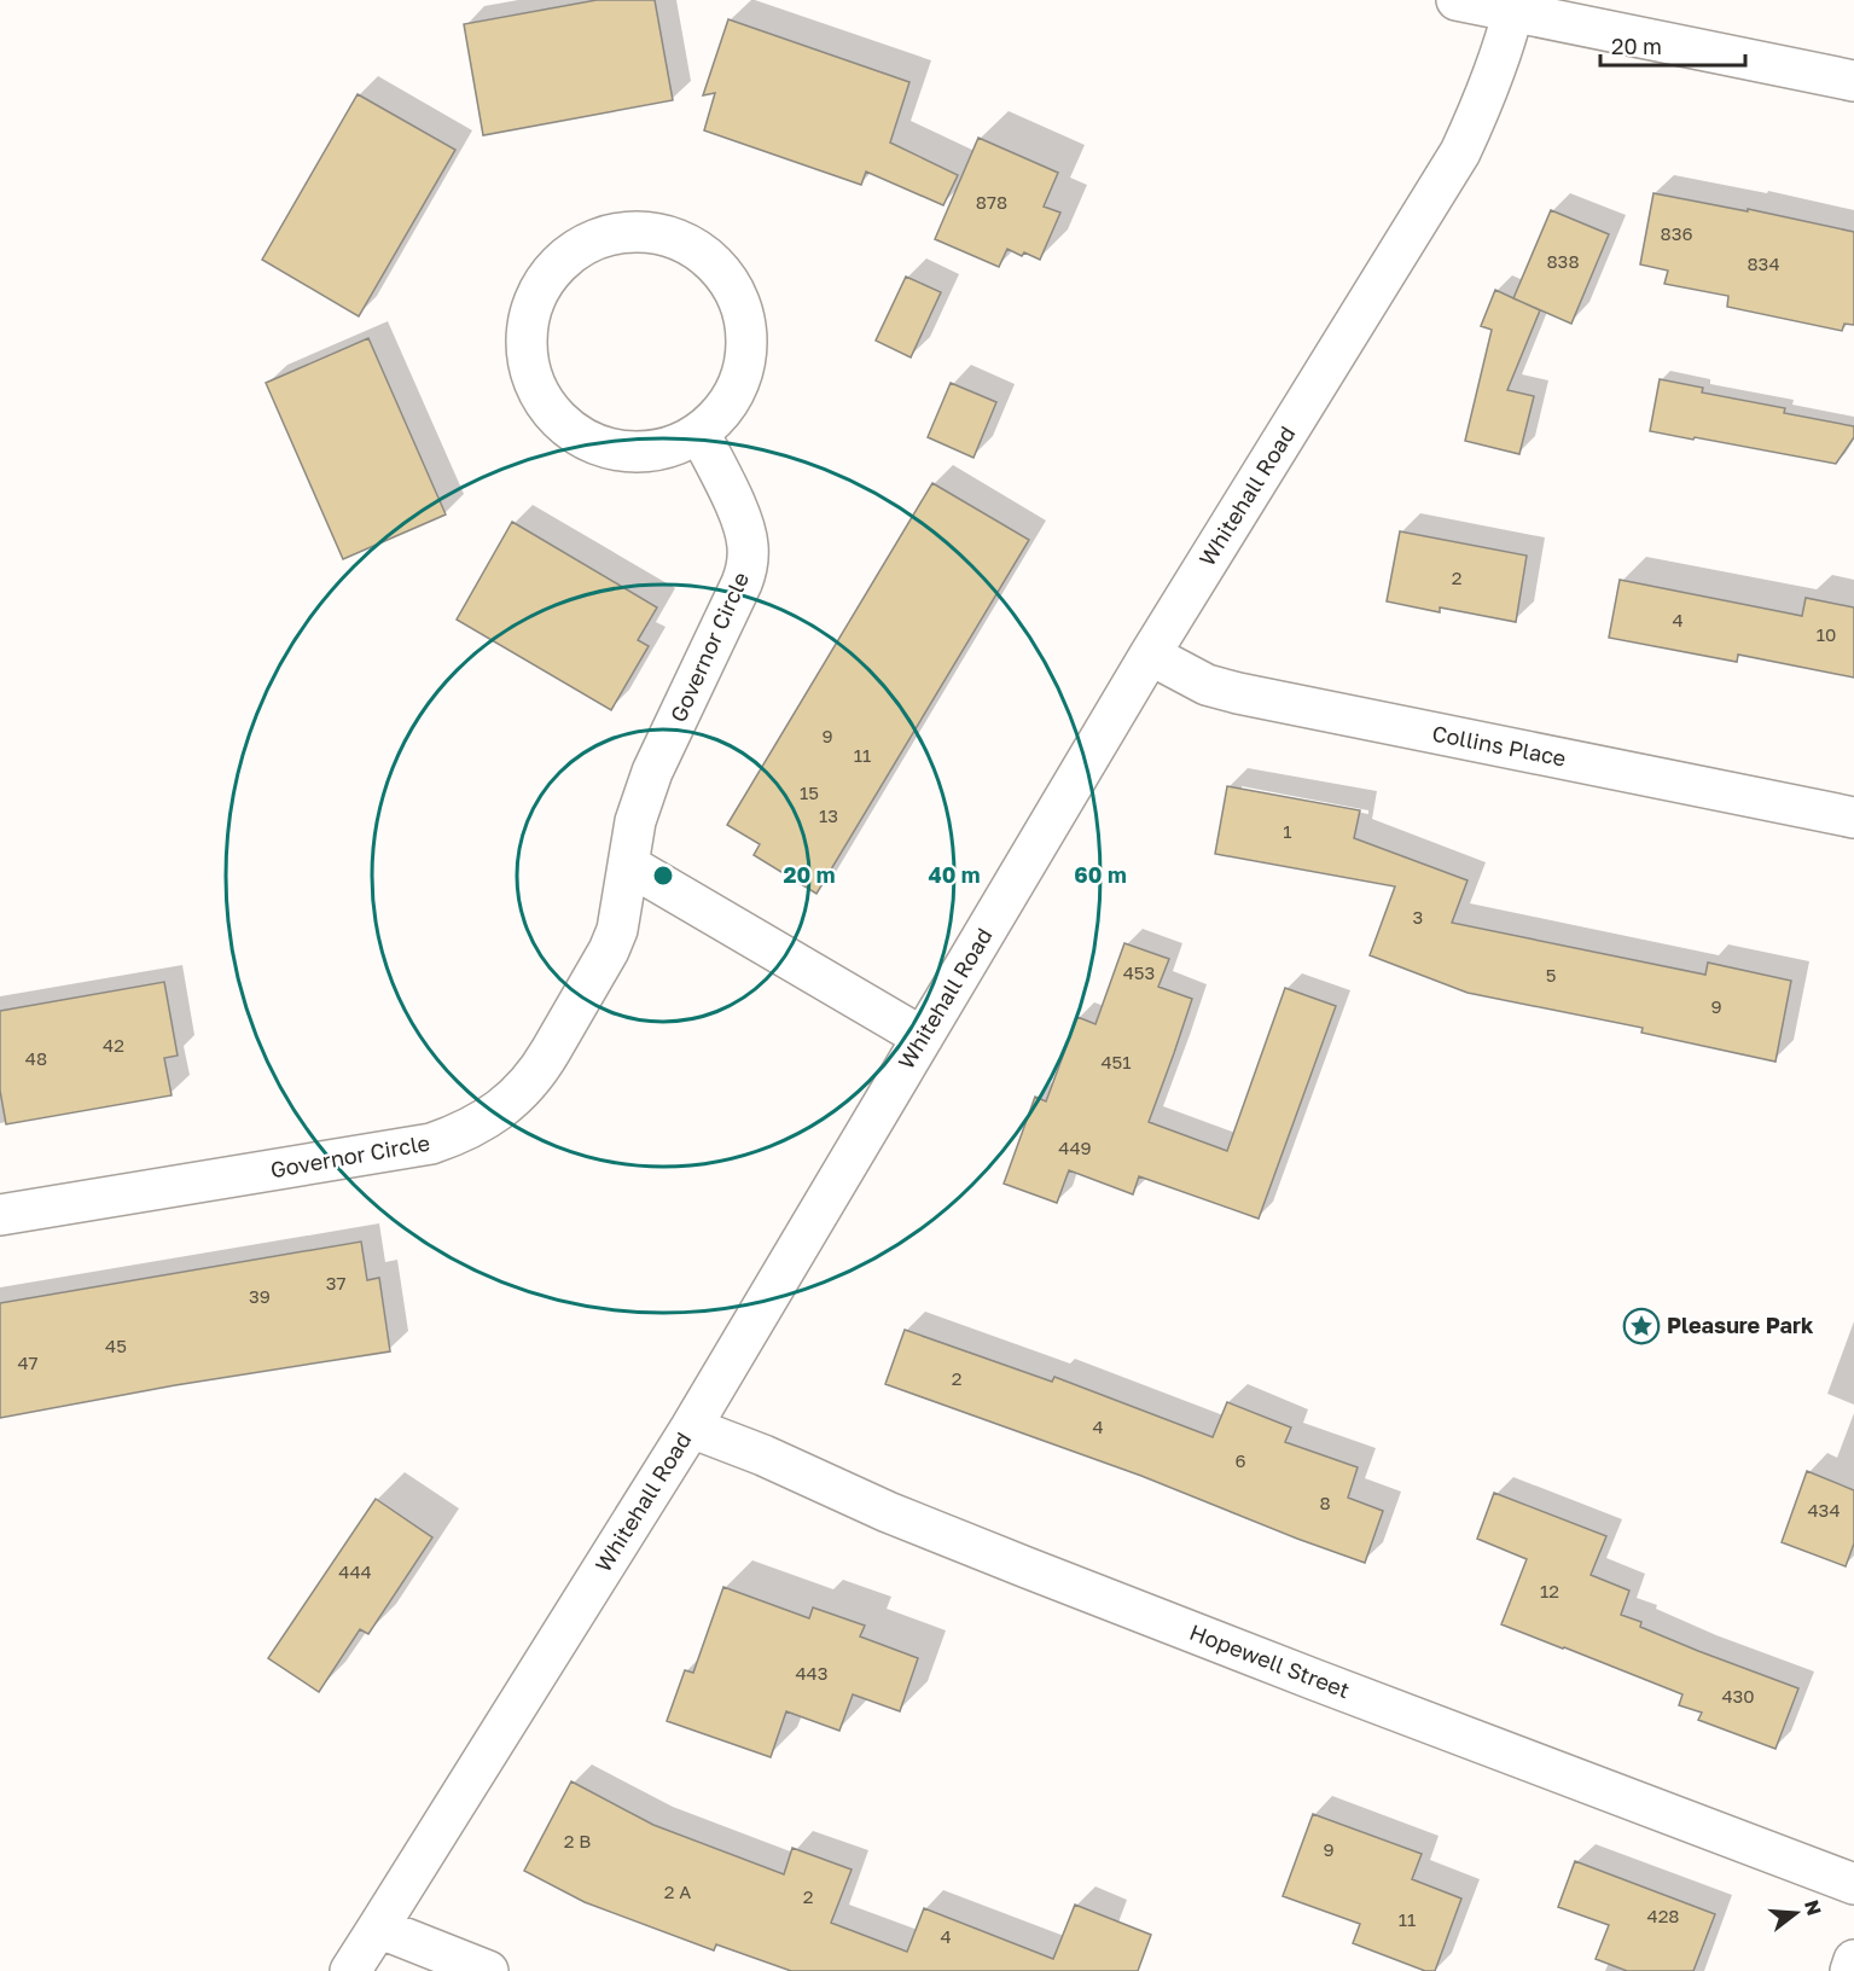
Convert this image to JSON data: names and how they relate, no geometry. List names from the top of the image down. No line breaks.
{"streets":{"street":["Whitehall Road","Governor Circle","Collins Place","Hopewell Street"]},"crossings":[["Whitehall Road","Collins Place"],["Whitehall Road","Hopewell Street"]],"places":{"place":["Pleasure Park"]},"house_numbers":["878","836","838","834","2","4","10","9","11","15","13","1","3","453","5","9","42","48","451","449","37","39","45","47","2","4","6","8","434","444","12","443","430","2 B","9","2 A","2","428","11","4"],"scale_bar":"20 m","north":"right","rings":["20 m","40 m","60 m"]}
